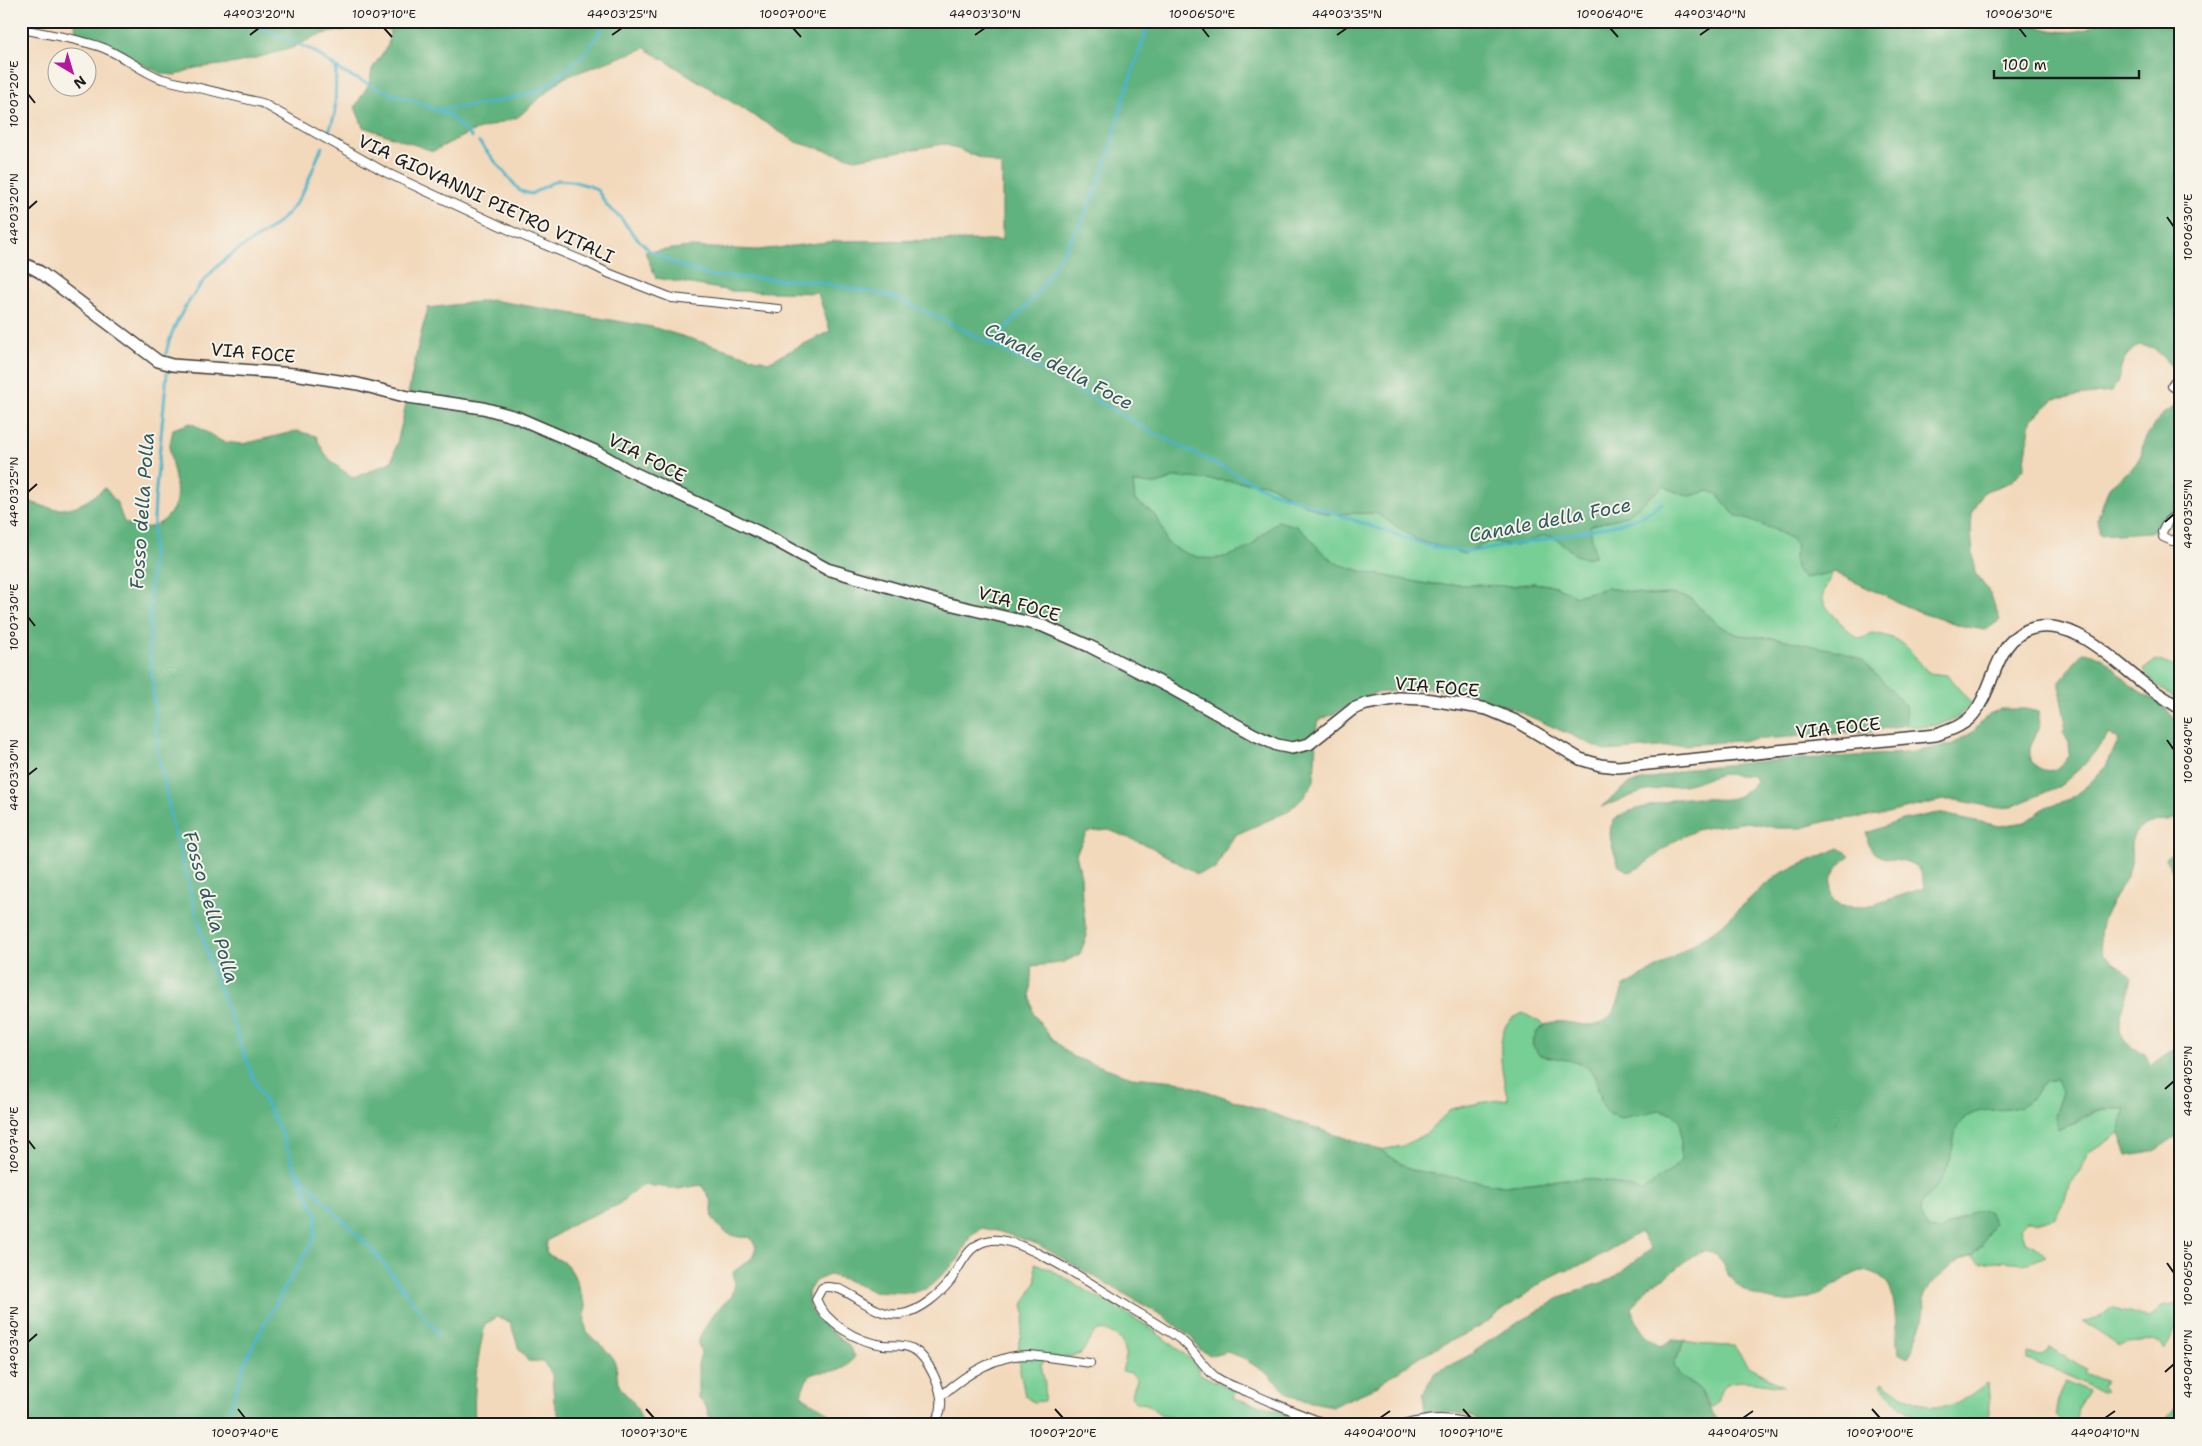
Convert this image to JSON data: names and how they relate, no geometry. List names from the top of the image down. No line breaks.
{"streets":{"main road":["VIA FOCE"],"street":["VIA GIOVANNI PIETRO VITALI"]},"water":["Canale della Foce","Fosso della Polla"],"scale_bar":"100 m","north":"bottom right","coordinates":["44°03'20\"N","10°07'10\"E","44°03'25\"N","10°07'00\"E","44°03'30\"N","10°06'50\"E","44°03'35\"N","10°06'40\"E","44°03'40\"N","10°06'30\"E","10°07'20\"E","44°03'55\"N","10°07'30\"E","44°04'05\"N","10°07'40\"E","44°04'10\"N","44°04'00\"N"]}
